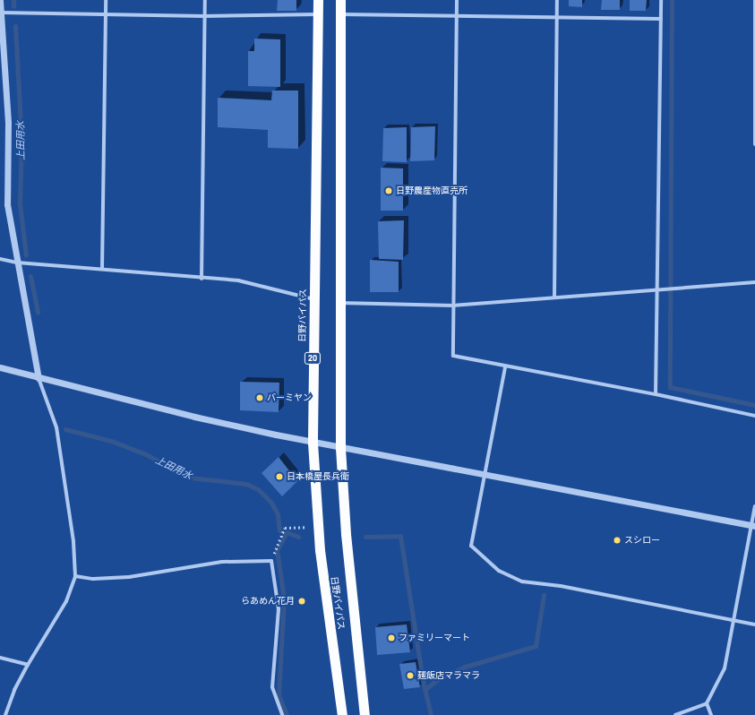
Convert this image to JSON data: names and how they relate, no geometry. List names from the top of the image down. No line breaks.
{"streets":{"highway":["日野バイパス","20"]},"water":["上田用水"],"places":["日野農産物直売所","バーミヤン","日本橋屋長兵衛","スシロー","らあめん花月","ファミリーマート","麺飯店マラマラ"]}
